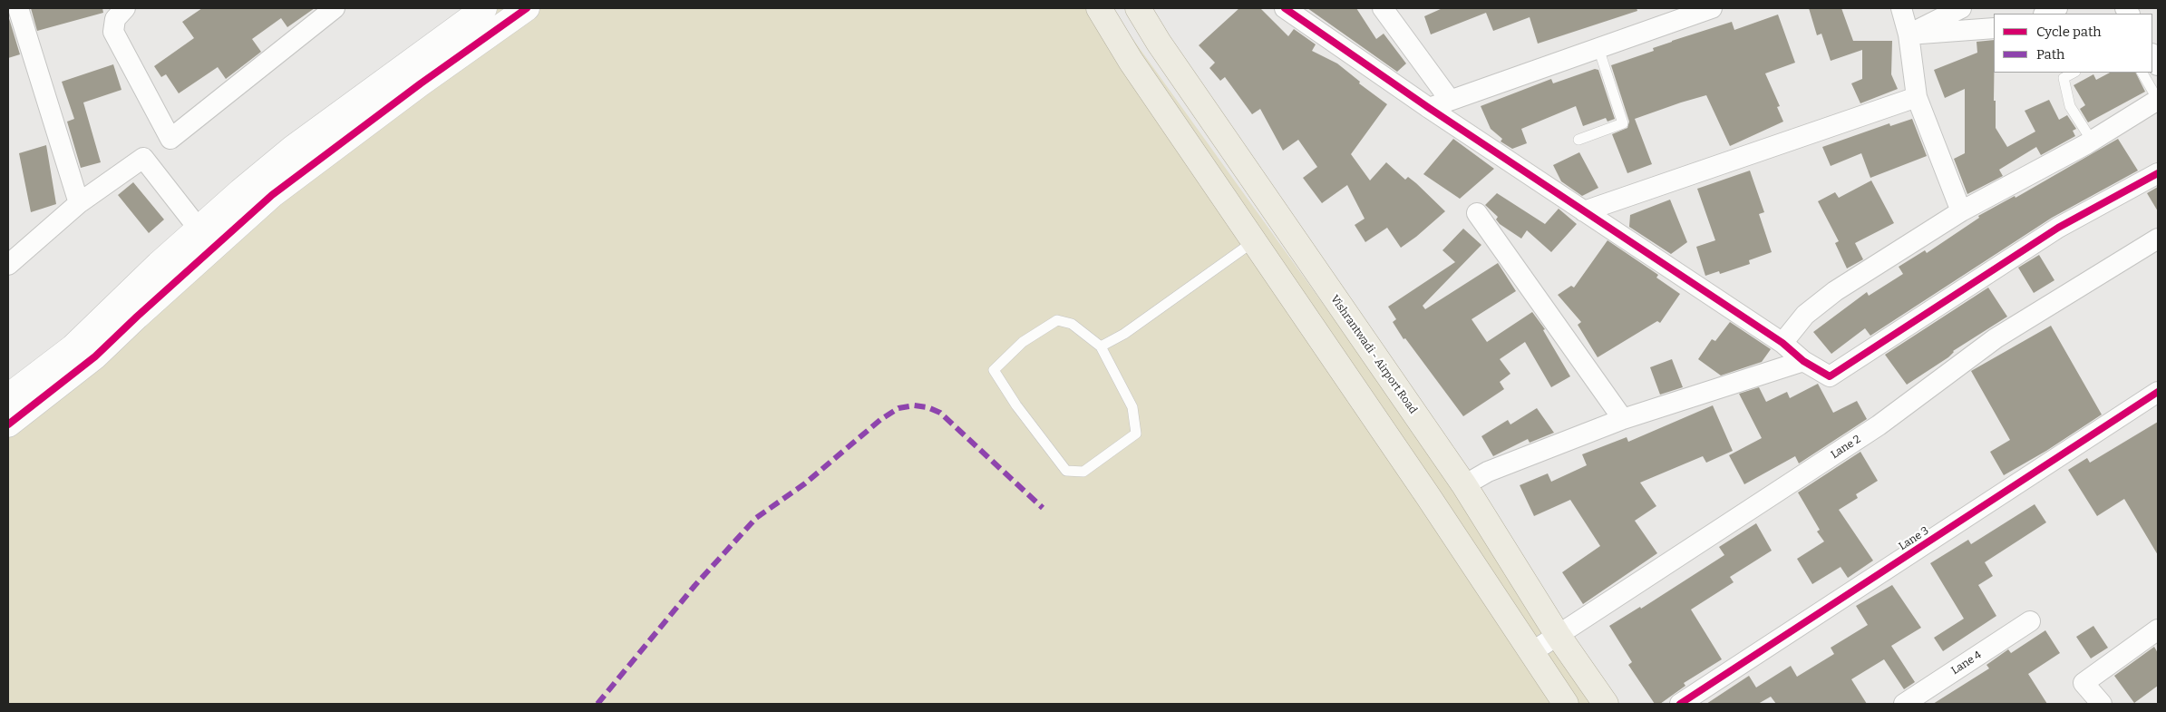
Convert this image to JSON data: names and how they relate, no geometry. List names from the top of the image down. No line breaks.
{"streets":{"main road":["Vishrantwadi - Airport Road"],"street":["Lane 2","Lane 3","Lane 4"]},"crossings":[["Vishrantwadi - Airport Road","Lane 2"]],"legend":["Cycle path","Path"]}
